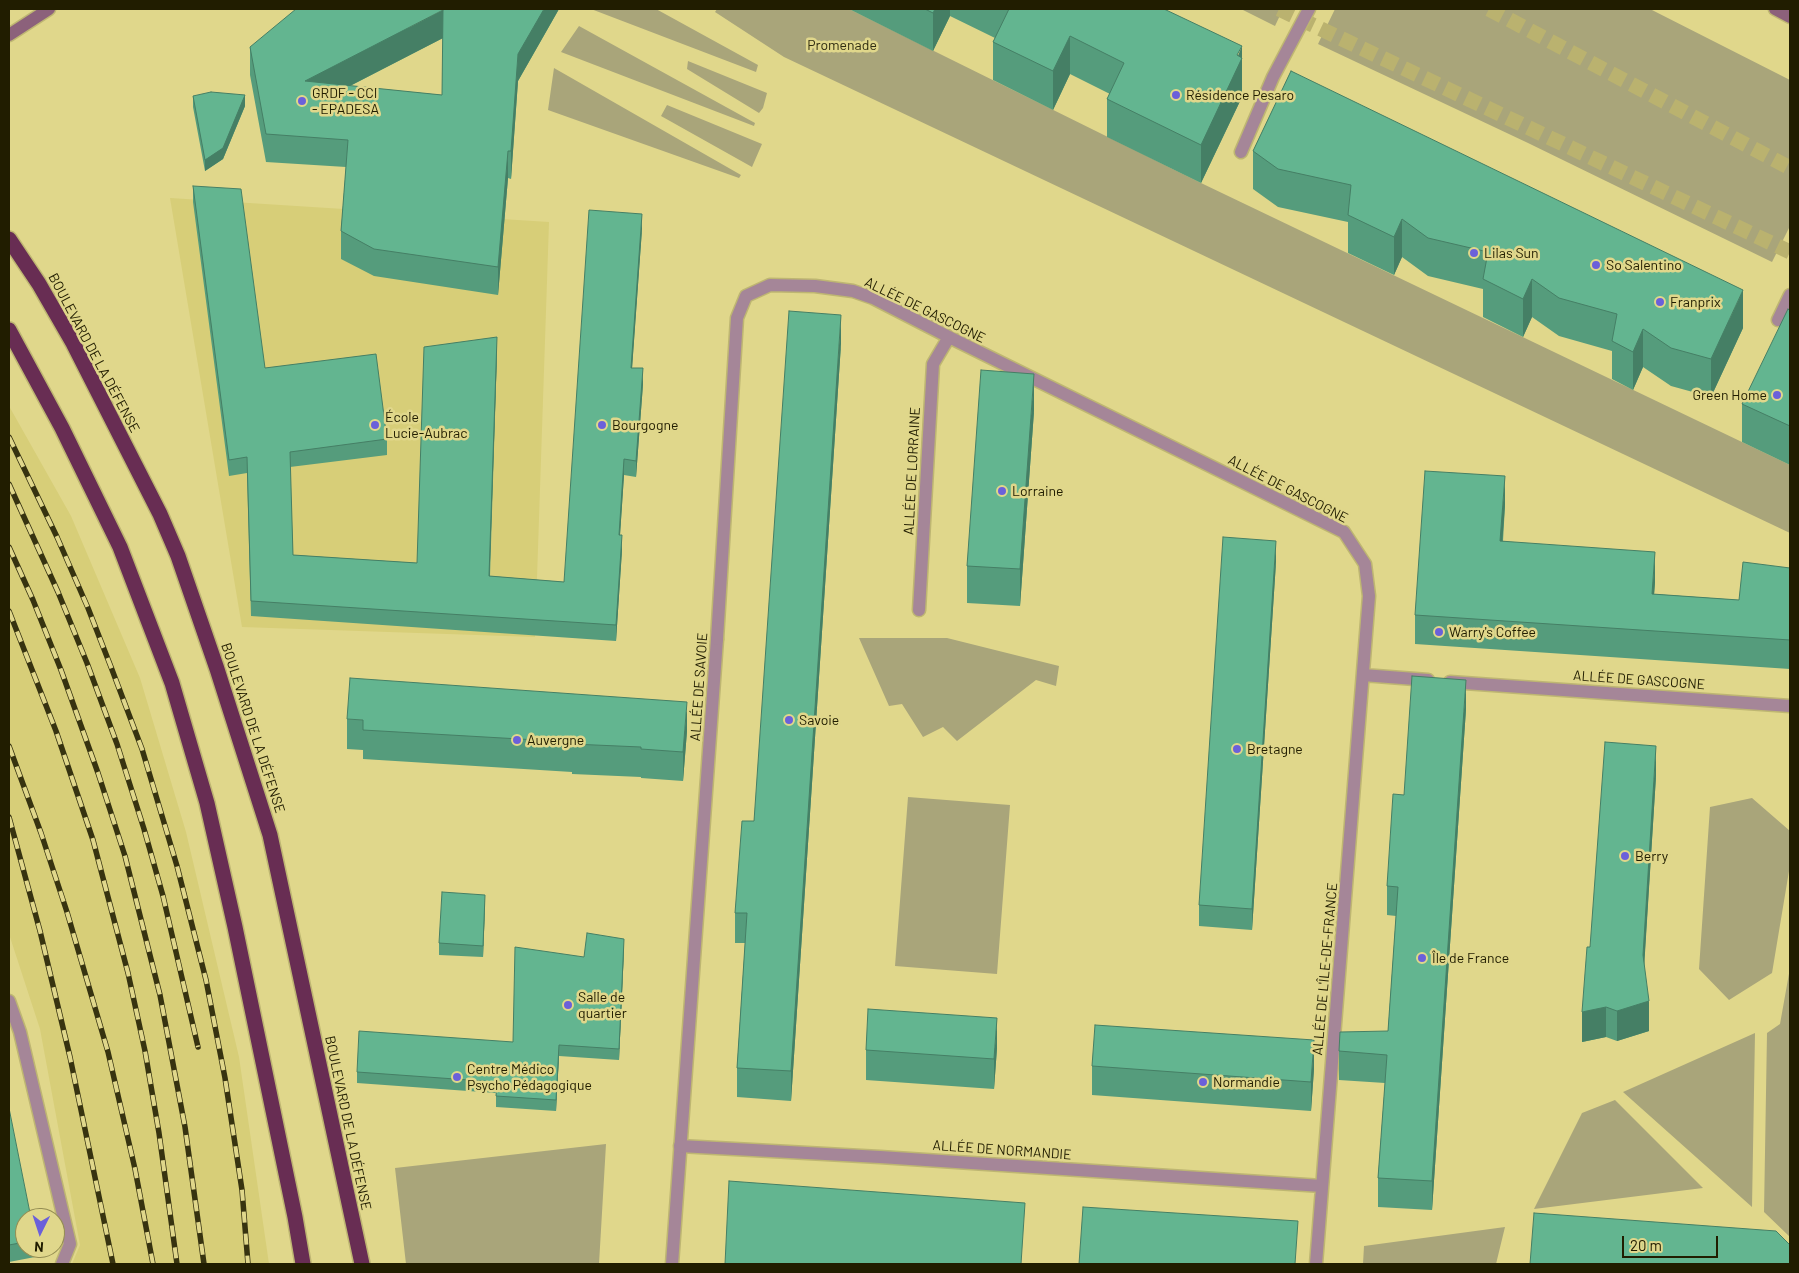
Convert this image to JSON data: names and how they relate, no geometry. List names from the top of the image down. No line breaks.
{"streets":{"highway":["BOULEVARD DE LA DÉFENSE"],"street":["ALLÉE DE GASCOGNE","ALLÉE DE LORRAINE","ALLÉE DE SAVOIE","ALLÉE DE L'ÎLE-DE-FRANCE","ALLÉE DE NORMANDIE"]},"crossings":[["ALLÉE DE GASCOGNE","ALLÉE DE LORRAINE"],["ALLÉE DE GASCOGNE","ALLÉE DE SAVOIE"],["ALLÉE DE GASCOGNE","ALLÉE DE L'ÎLE-DE-FRANCE"],["ALLÉE DE SAVOIE","ALLÉE DE NORMANDIE"],["ALLÉE DE L'ÎLE-DE-FRANCE","ALLÉE DE NORMANDIE"]],"parks":["Promenade"],"places":["Résidence Pesaro","GRDF - CCI - EPADESA","Lilas Sun","So Salentino","Franprix","Green Home","École Lucie-Aubrac","Bourgogne","Lorraine","Warry's Coffee","Savoie","Auvergne","Bretagne","Berry","Île de France","Salle de quartier","Centre Médico Psycho Pédagogique","Normandie"],"scale_bar":"20 m","north":"bottom"}
